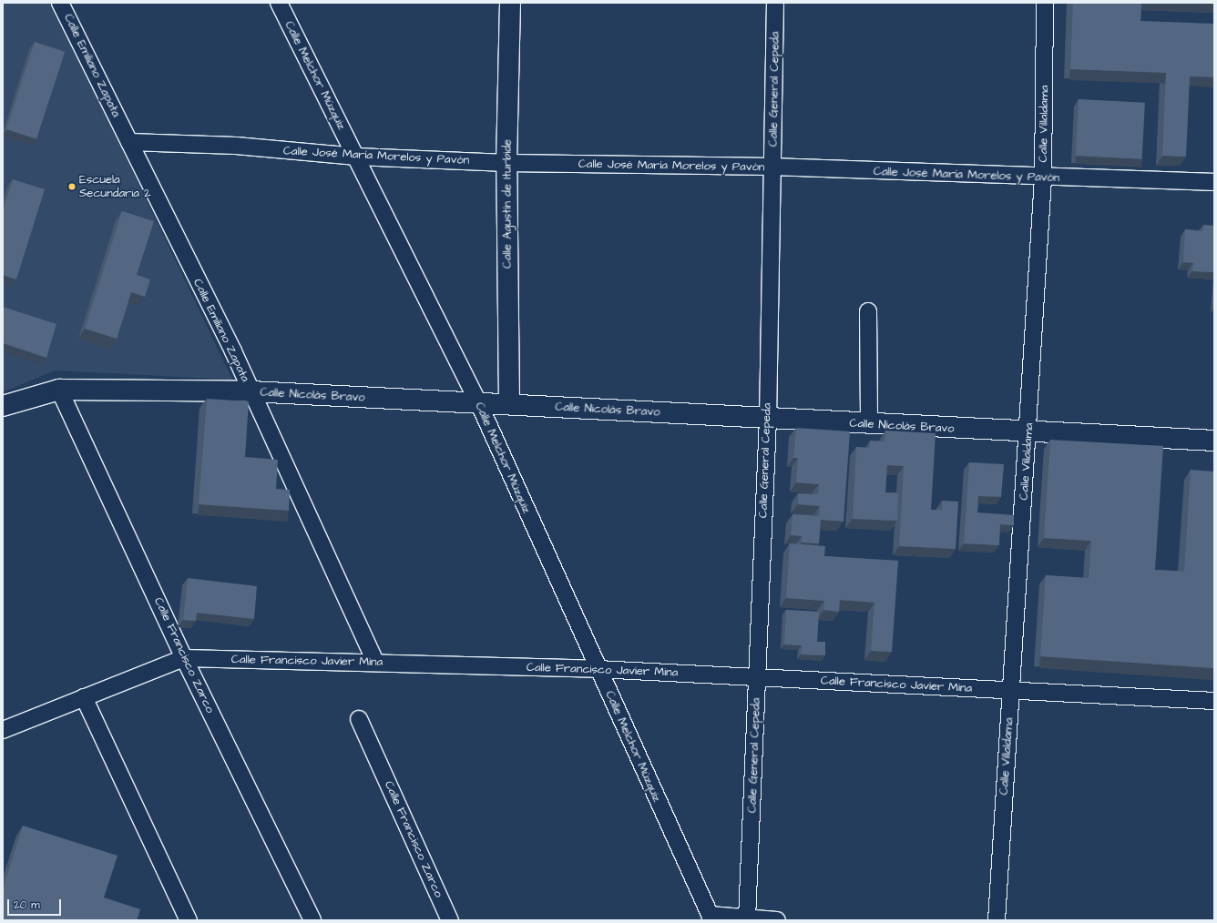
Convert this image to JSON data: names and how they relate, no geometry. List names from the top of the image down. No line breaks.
{"streets":{"street":["Calle Emiliano Zapata","Calle Melchor Múzquiz","Calle General Cepeda","Calle Villaldama","Calle José María Morelos y Pavón","Calle Agustín de Iturbide","Calle Nicolás Bravo","Calle Francisco Zarco","Calle Francisco Javier Mina"]},"crossings":[["Calle Emiliano Zapata","Calle José María Morelos y Pavón"],["Calle Emiliano Zapata","Calle Nicolás Bravo"],["Calle Emiliano Zapata","Calle Francisco Javier Mina"],["Calle Melchor Múzquiz","Calle José María Morelos y Pavón"],["Calle Melchor Múzquiz","Calle Nicolás Bravo"],["Calle Melchor Múzquiz","Calle Francisco Javier Mina"],["Calle General Cepeda","Calle José María Morelos y Pavón"],["Calle General Cepeda","Calle Nicolás Bravo"],["Calle General Cepeda","Calle Francisco Javier Mina"],["Calle Villaldama","Calle José María Morelos y Pavón"],["Calle Villaldama","Calle Nicolás Bravo"],["Calle Villaldama","Calle Francisco Javier Mina"],["Calle José María Morelos y Pavón","Calle Agustín de Iturbide"],["Calle Agustín de Iturbide","Calle Nicolás Bravo"],["Calle Nicolás Bravo","Calle Francisco Zarco"],["Calle Francisco Zarco","Calle Francisco Javier Mina"]],"places":["Escuela Secundaria 2"],"scale_bar":"20 m"}
